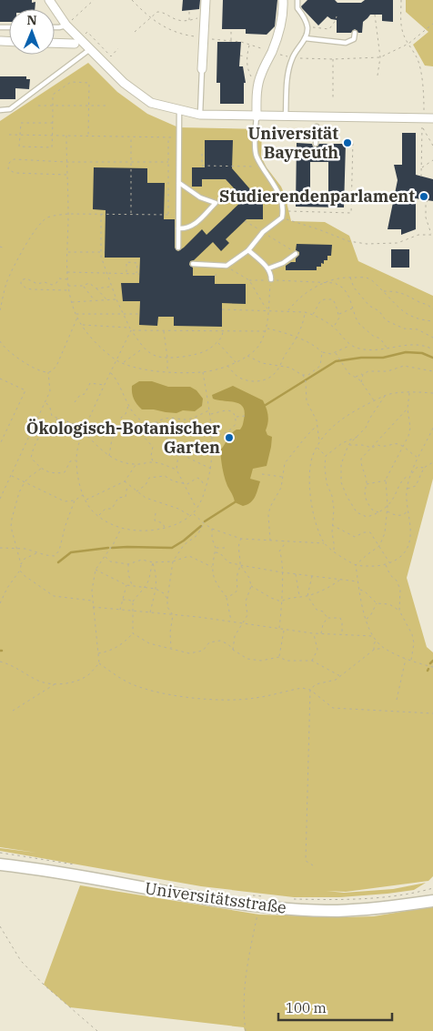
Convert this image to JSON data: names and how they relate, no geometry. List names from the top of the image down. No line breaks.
{"streets":{"main road":["Universitätsstraße"]},"places":["Universität Bayreuth","Studierendenparlament","Ökologisch-Botanischer Garten"],"scale_bar":"100 m","north":"top"}
